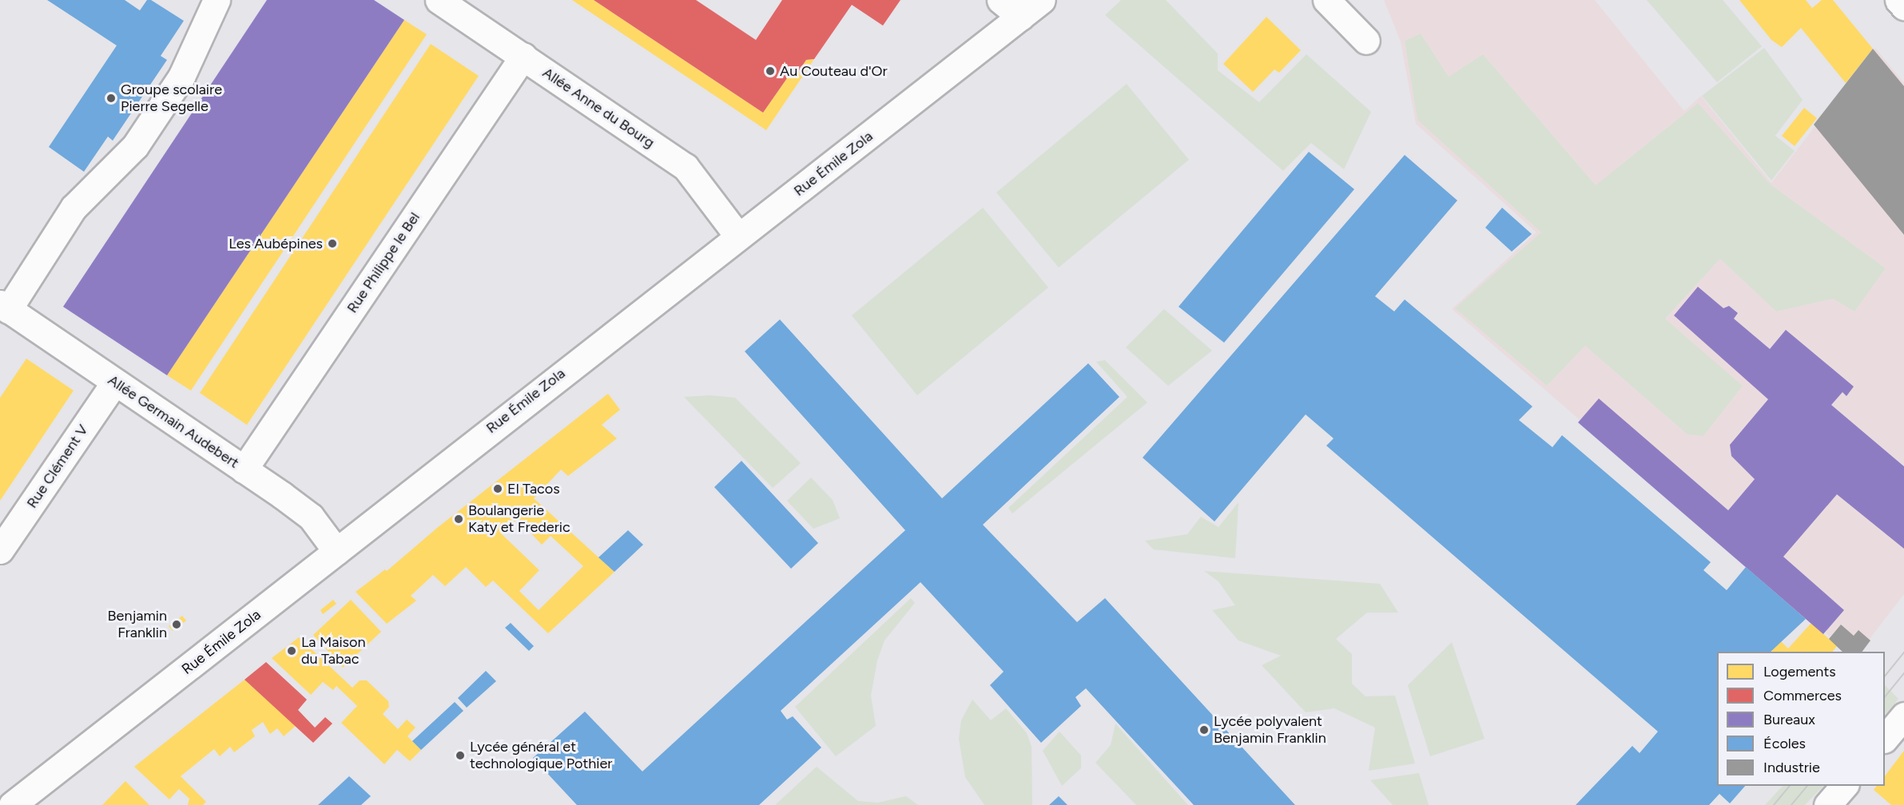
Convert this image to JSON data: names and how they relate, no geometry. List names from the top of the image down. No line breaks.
{"streets":{"street":["Allée Anne du Bourg","Rue Émile Zola","Rue Philippe le Bel","Allée Germain Audebert","Rue Clément V"]},"crossings":[["Allée Anne du Bourg","Rue Émile Zola"],["Allée Anne du Bourg","Rue Philippe le Bel"],["Rue Émile Zola","Allée Germain Audebert"],["Rue Philippe le Bel","Allée Germain Audebert"],["Allée Germain Audebert","Rue Clément V"]],"places":["Au Couteau d'Or","Groupe scolaire Pierre Segelle","Les Aubépines","El Tacos","Boulangerie Katy et Frederic","Benjamin Franklin","La Maison du Tabac","Lycée polyvalent Benjamin Franklin","Lycée général et technologique Pothier"],"legend":["Logements","Commerces","Bureaux","Écoles","Industrie"]}
